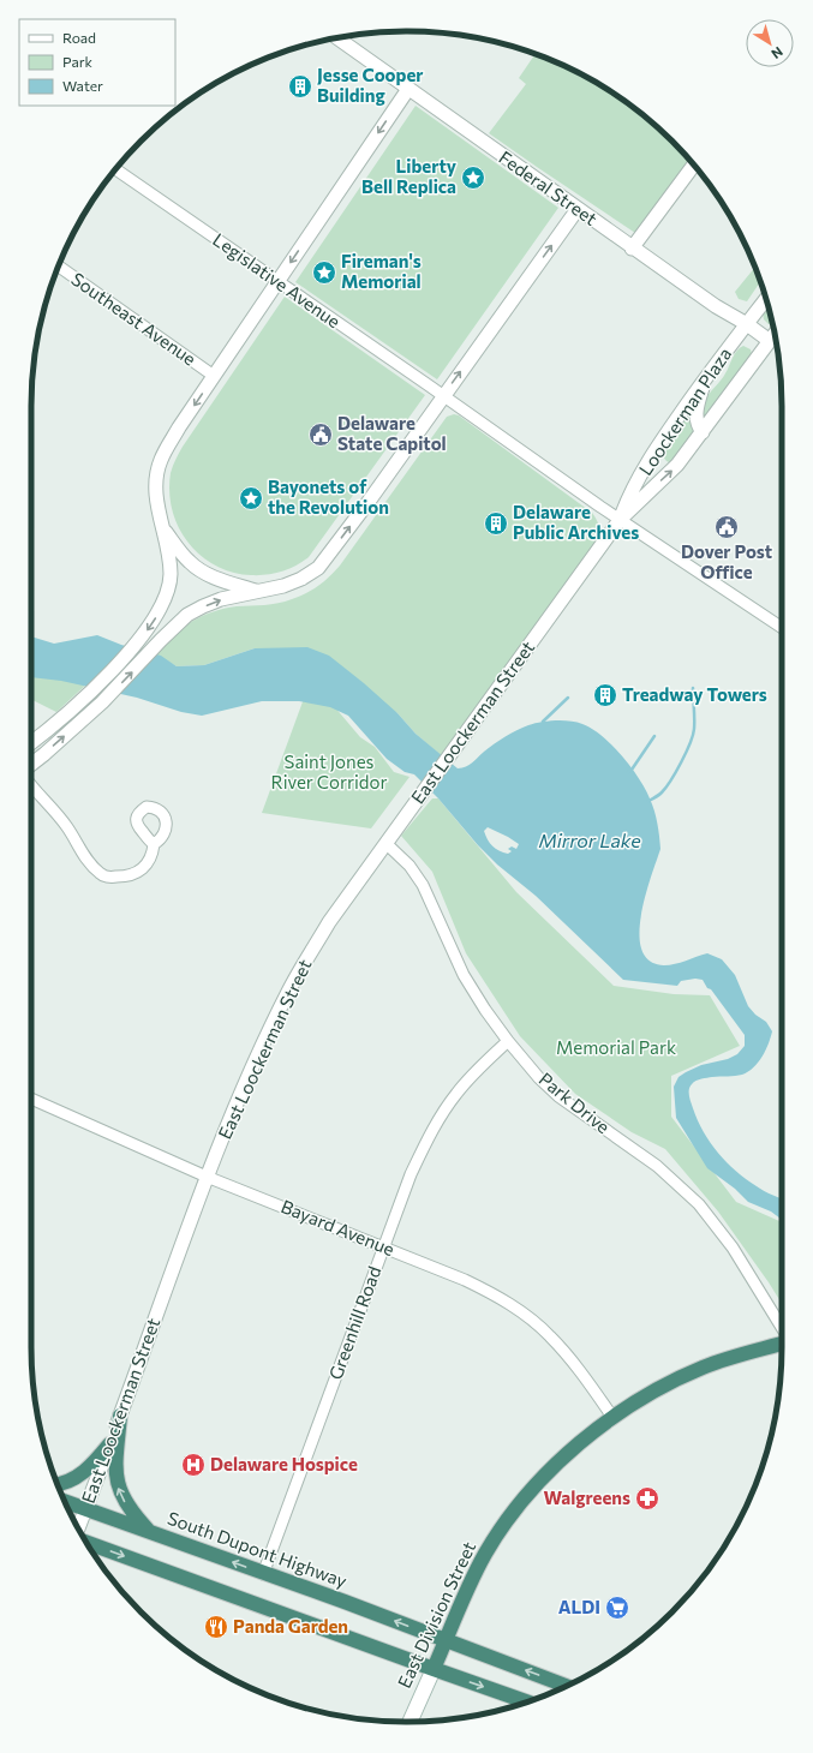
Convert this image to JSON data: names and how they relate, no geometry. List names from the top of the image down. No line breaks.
{"streets":{"highway":["South Dupont Highway","East Division Street"],"street":["Federal Street","Legislative Avenue","Southeast Avenue","Loockerman Plaza","East Loockerman Street","Park Drive","Bayard Avenue","Greenhill Road"]},"crossings":[["Federal Street","Loockerman Plaza"],["Legislative Avenue","Loockerman Plaza"],["Legislative Avenue","East Loockerman Street"],["Loockerman Plaza","East Loockerman Street"],["East Loockerman Street","Park Drive"],["East Loockerman Street","Bayard Avenue"],["East Loockerman Street","South Dupont Highway"],["Park Drive","Greenhill Road"],["Bayard Avenue","Greenhill Road"],["Bayard Avenue","East Division Street"],["Greenhill Road","South Dupont Highway"],["South Dupont Highway","East Division Street"]],"water":["Mirror Lake"],"parks":["Saint Jones River Corridor","Memorial Park"],"places":{"building":["Jesse Cooper Building","Delaware Public Archives","Treadway Towers"],"place":["Liberty Bell Replica","Fireman's Memorial","Bayonets of the Revolution"],"public building":["Delaware State Capitol","Dover Post Office"],"hospital":["Delaware Hospice"],"pharmacy":["Walgreens"],"supermarket":["ALDI"],"restaurant":["Panda Garden"]},"legend":["Road","Park","Water"],"north":"bottom right"}
